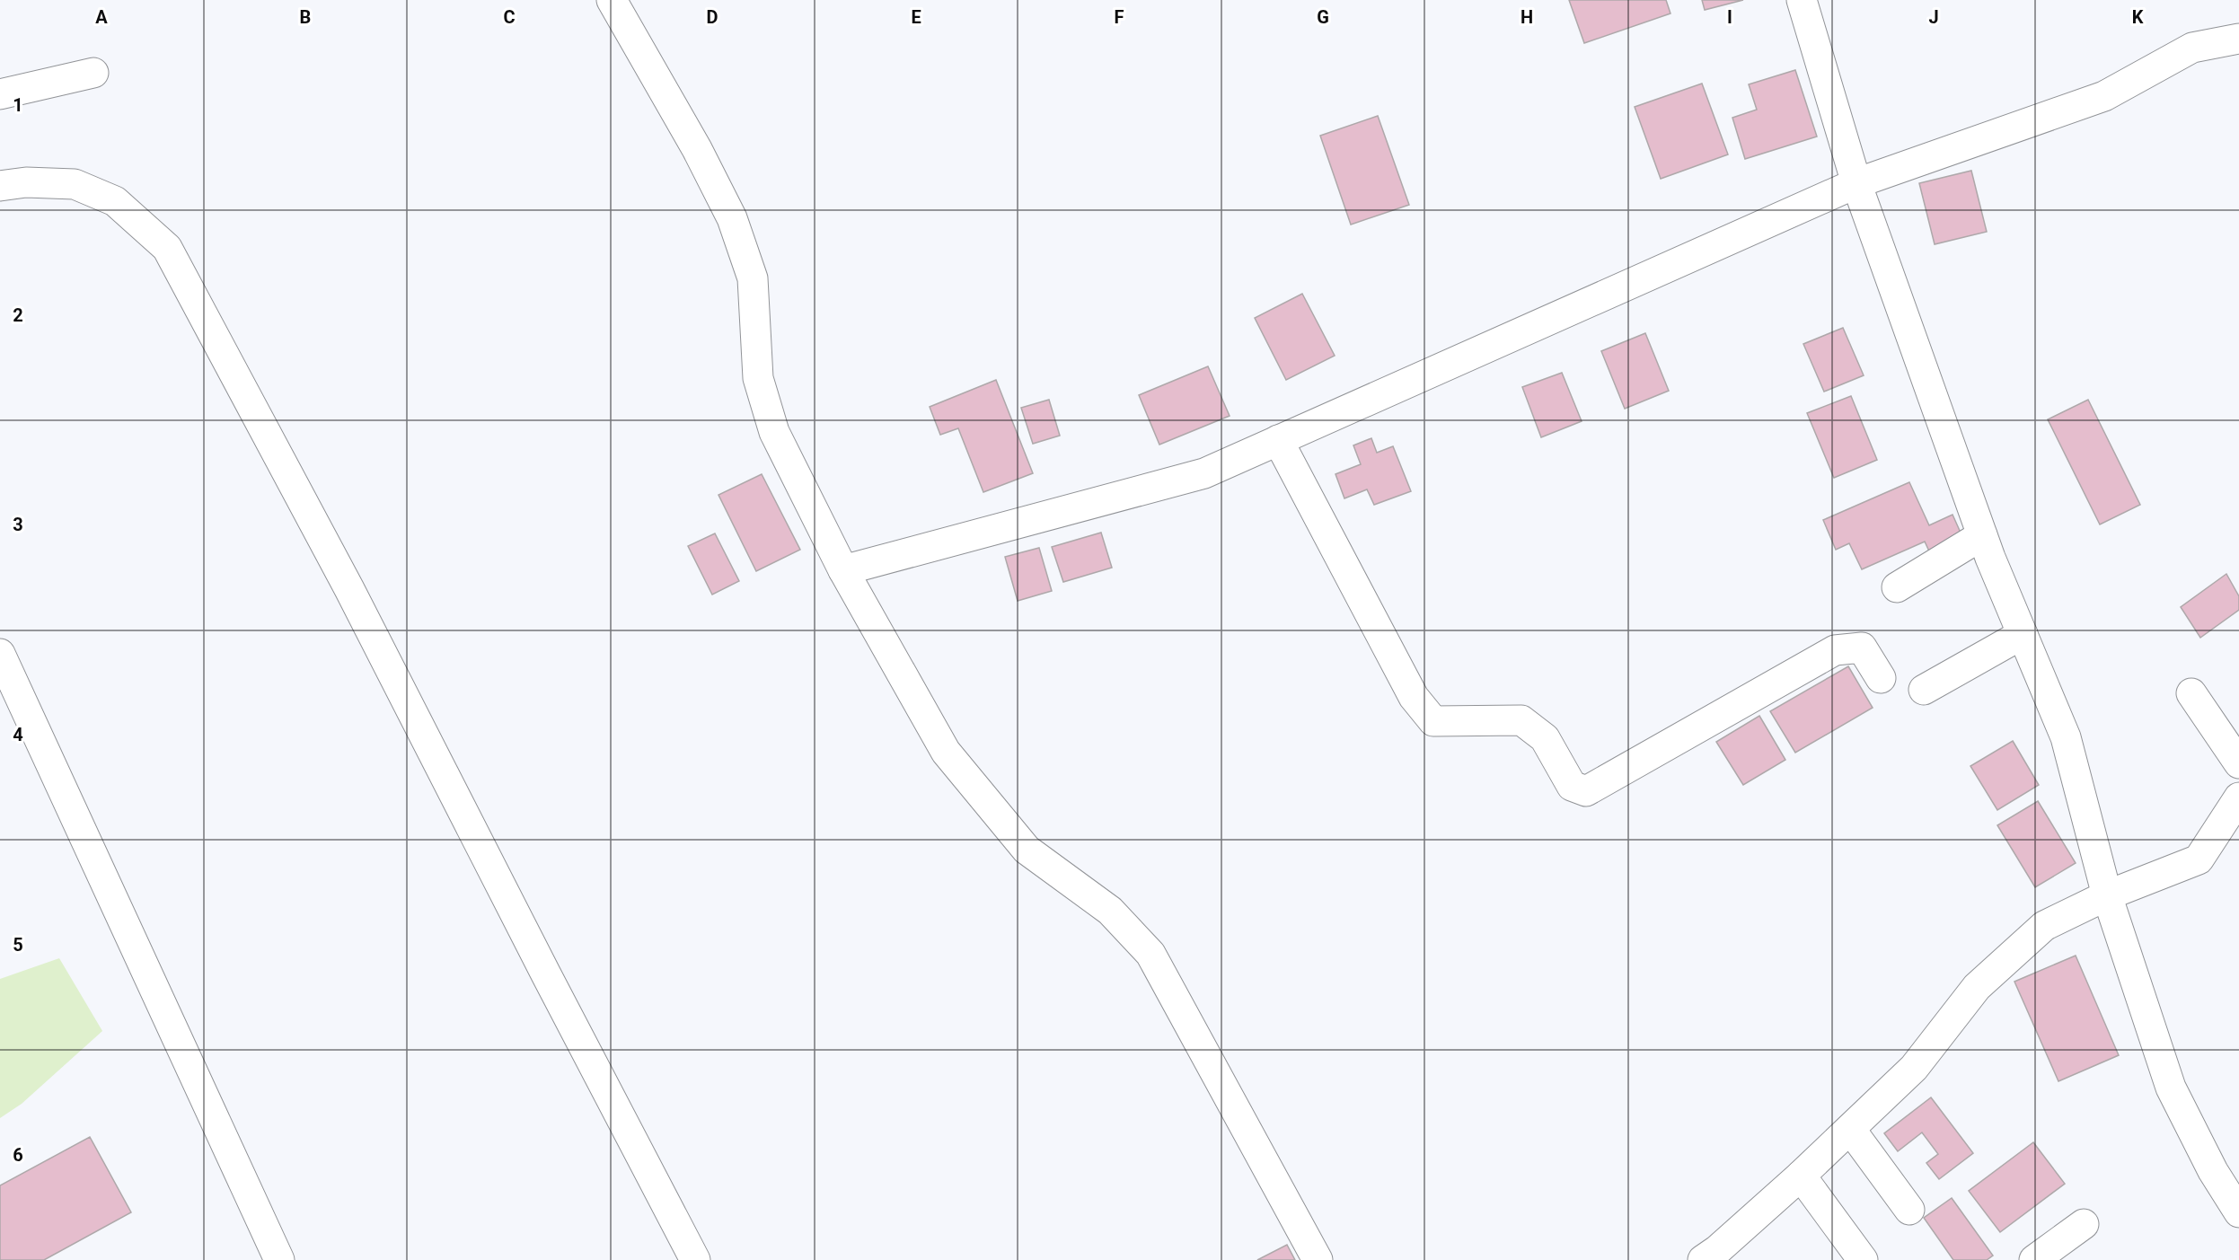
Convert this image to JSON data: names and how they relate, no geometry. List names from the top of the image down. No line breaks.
{"grid":{"columns":["A","B","C","D","E","F","G","H","I","J","K"],"rows":["1","2","3","4","5","6"]}}
